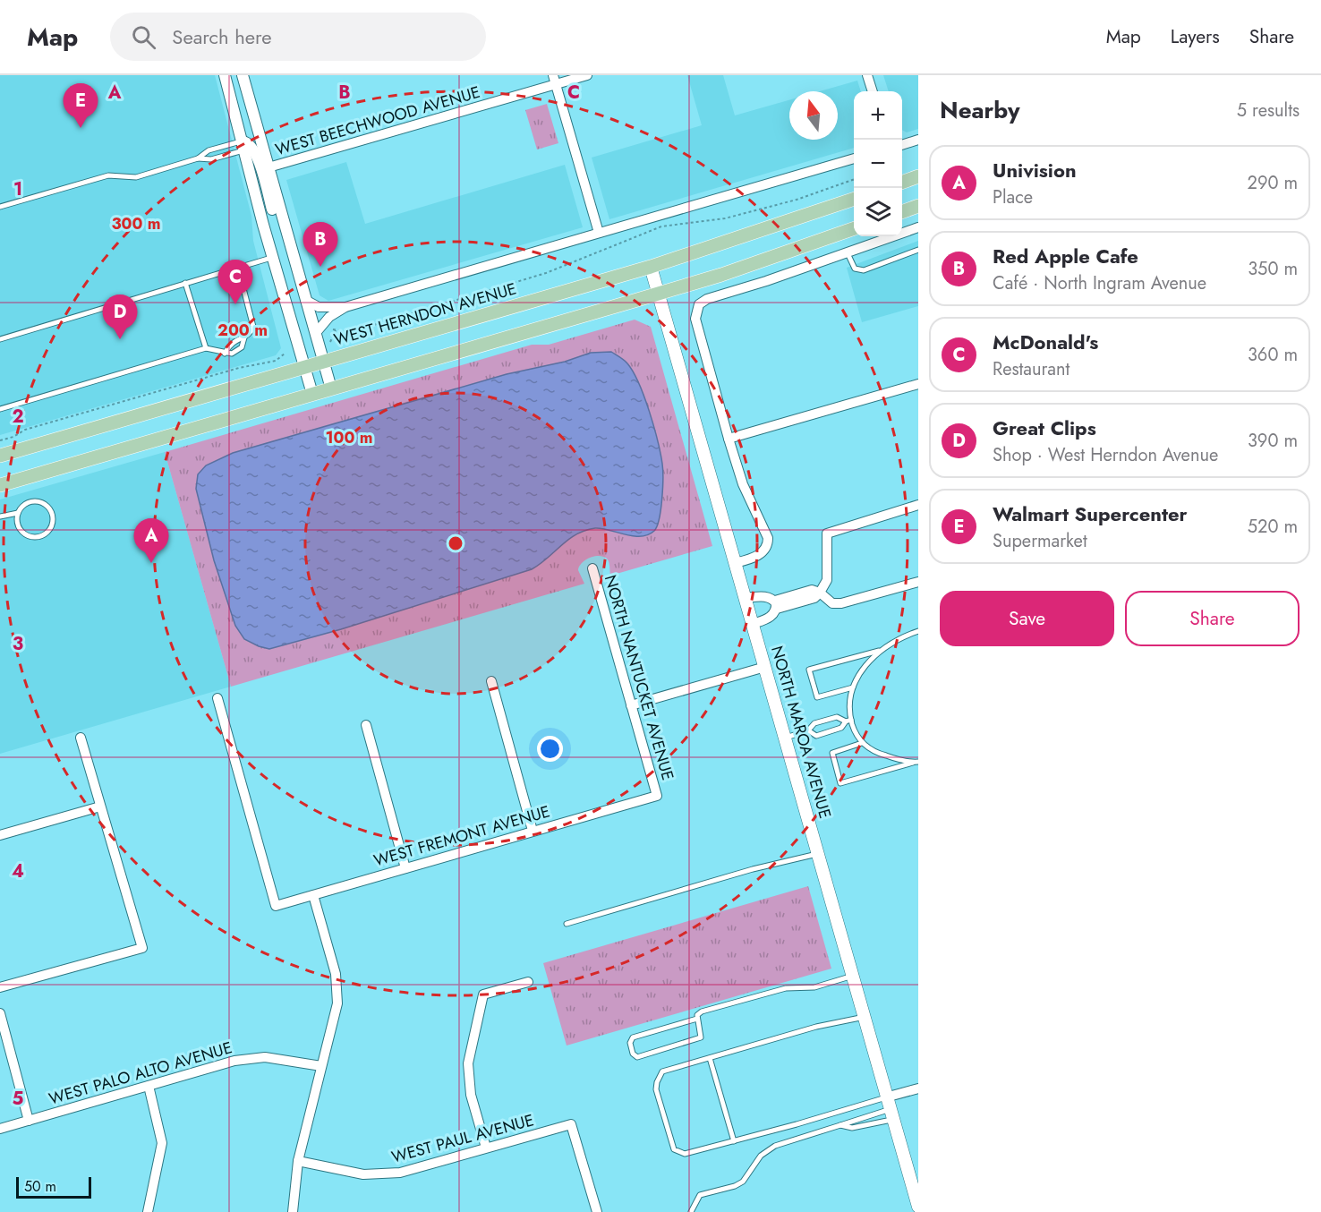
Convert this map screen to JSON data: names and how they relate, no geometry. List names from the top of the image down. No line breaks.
{"streets":{"main road":["WEST HERNDON AVENUE","NORTH MAROA AVENUE"],"street":["WEST BEECHWOOD AVENUE","NORTH NANTUCKET AVENUE","WEST FREMONT AVENUE","WEST PALO ALTO AVENUE","WEST PAUL AVENUE"]},"crossings":[["WEST HERNDON AVENUE","NORTH MAROA AVENUE"],["NORTH NANTUCKET AVENUE","WEST FREMONT AVENUE"]],"scale_bar":"50 m","north":"top","page":{"header":"Map","search":"Search here","nav":["Map","Layers","Share"],"heading":["Nearby","5 results"],"pins":["E","B","C","D","A"],"map_buttons":["+","−"],"list":[{"mark":"A","name":"Univision","note":"Place","value":"290 m"},{"mark":"B","name":"Red Apple Cafe","note":"Café · North Ingram Avenue","value":"350 m"},{"mark":"C","name":"McDonald's","note":"Restaurant","value":"360 m"},{"mark":"D","name":"Great Clips","note":"Shop · West Herndon Avenue","value":"390 m"},{"mark":"E","name":"Walmart Supercenter","note":"Supermarket","value":"520 m"}],"buttons":["Save","Share"],"scale":"50 m"},"grid":{"columns":["A","B","C"],"rows":["1","2","3","4","5"]},"rings":["300 m","200 m","100 m"]}
